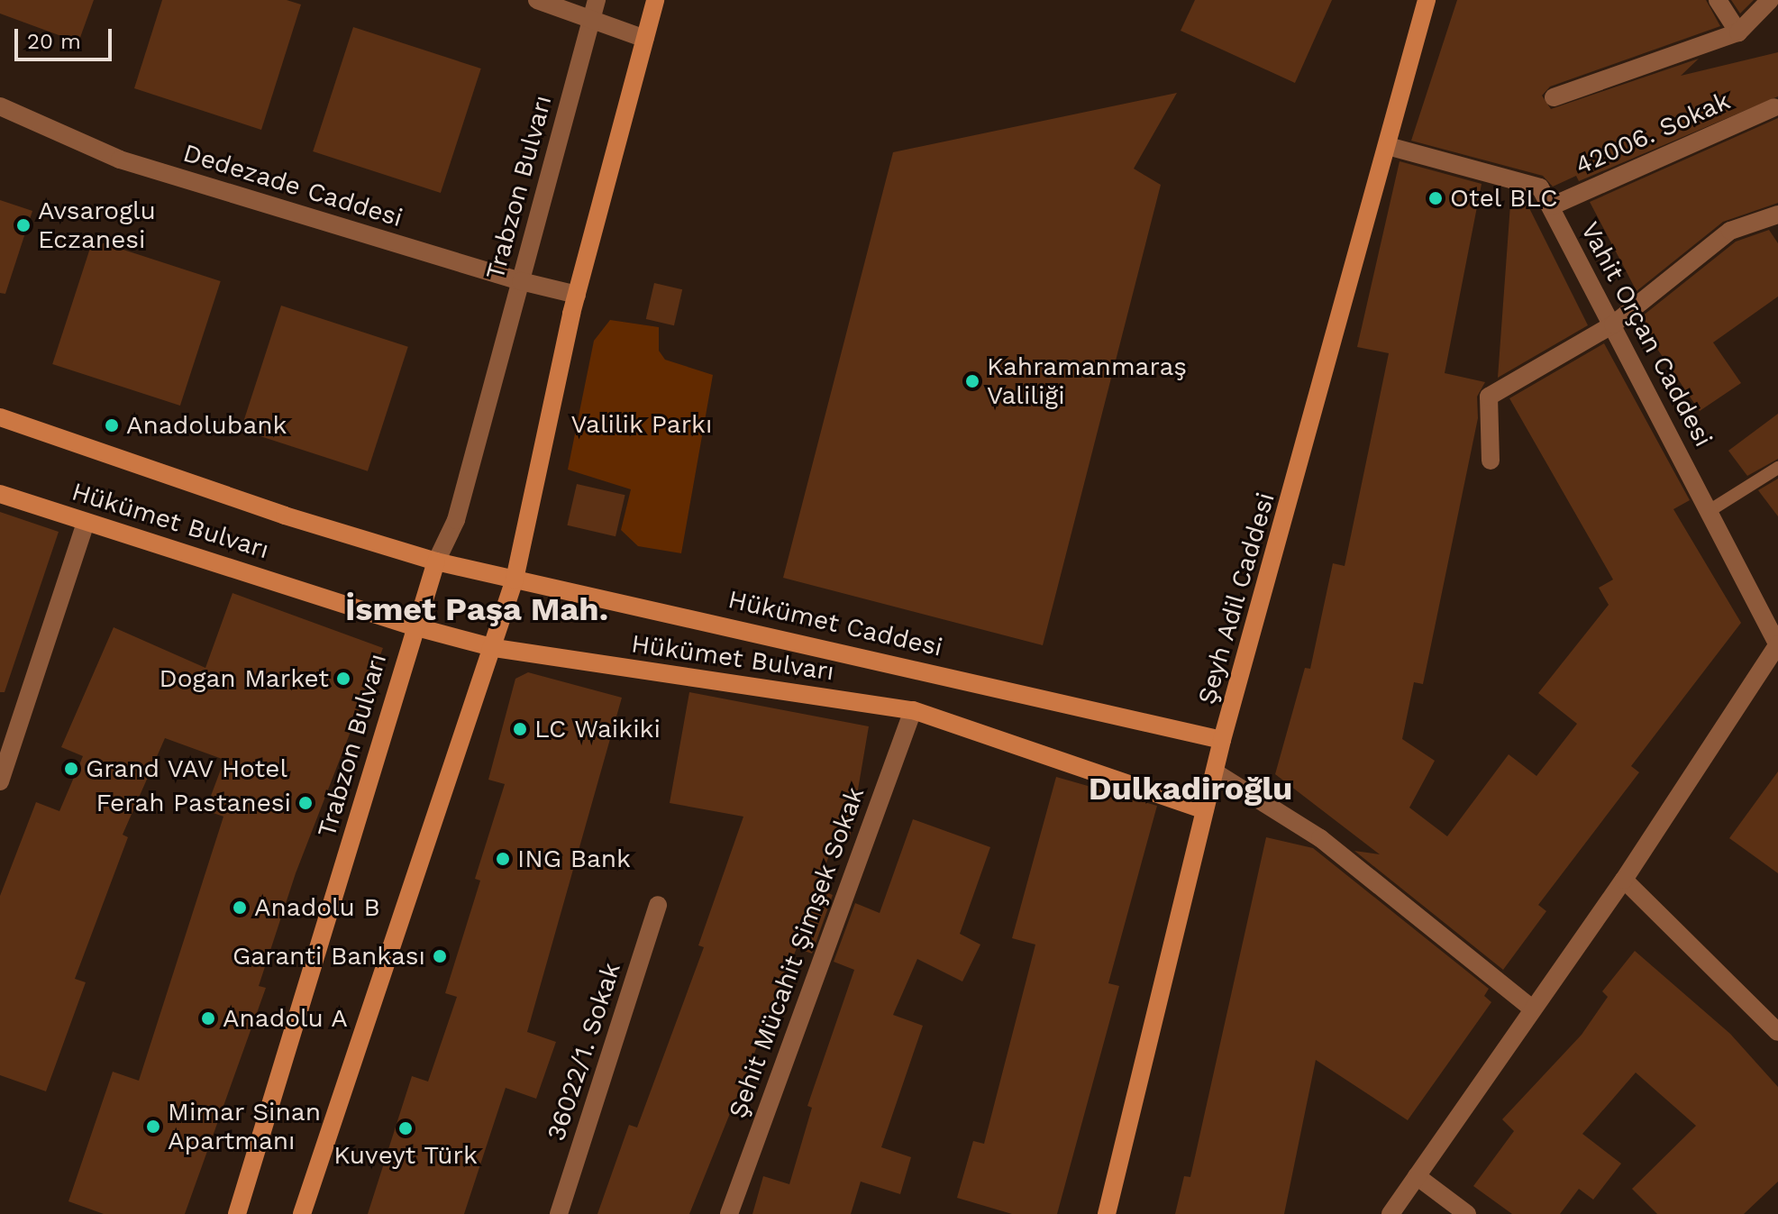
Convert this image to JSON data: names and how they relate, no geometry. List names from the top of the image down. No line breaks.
{"streets":{"main road":["Trabzon Bulvarı","Hükümet Bulvarı","Şeyh Adil Caddesi","Hükümet Caddesi"],"street":["42006. Sokak","Dedezade Caddesi","Vahit Orçan Caddesi","Şehit Mücahit Şimşek Sokak","36022/1. Sokak"]},"crossings":[["42006. Sokak","Vahit Orçan Caddesi"],["Dedezade Caddesi","Trabzon Bulvarı"],["Trabzon Bulvarı","Hükümet Bulvarı"],["Trabzon Bulvarı","Hükümet Caddesi"],["Vahit Orçan Caddesi","Şeyh Adil Caddesi"],["Hükümet Bulvarı","Şeyh Adil Caddesi"],["Hükümet Bulvarı","Hükümet Caddesi"],["Hükümet Bulvarı","Şehit Mücahit Şimşek Sokak"],["Şeyh Adil Caddesi","Hükümet Caddesi"]],"districts":["İsmet Paşa Mah.","Dulkadiroğlu"],"parks":["Valilik Parkı"],"places":["Otel BLC","Avsaroglu Eczanesi","Kahramanmaraş Valiliği","Anadolubank","Dogan Market","LC Waikiki","Grand VAV Hotel","Ferah Pastanesi","ING Bank","Anadolu B","Garanti Bankası","Anadolu A","Mimar Sinan Apartmanı","Kuveyt Türk"],"scale_bar":"20 m"}
